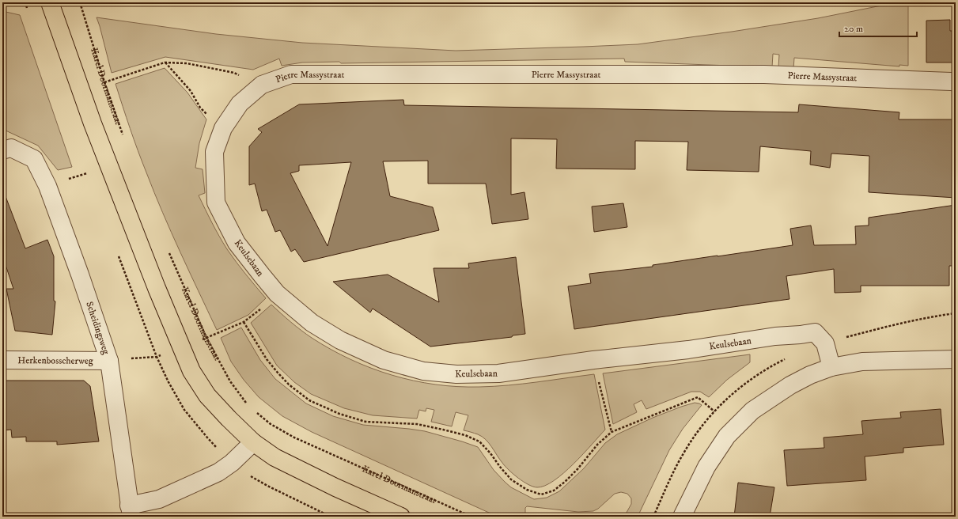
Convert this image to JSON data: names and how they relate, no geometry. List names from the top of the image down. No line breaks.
{"streets":{"street":["Pierre Massystraat","Keulsebaan","Scheidingsweg","Herkenbosscherweg"],"path":["Karel Doormanstraat"]},"crossings":[["Pierre Massystraat","Keulsebaan"],["Scheidingsweg","Herkenbosscherweg"]],"scale_bar":"20 m"}
